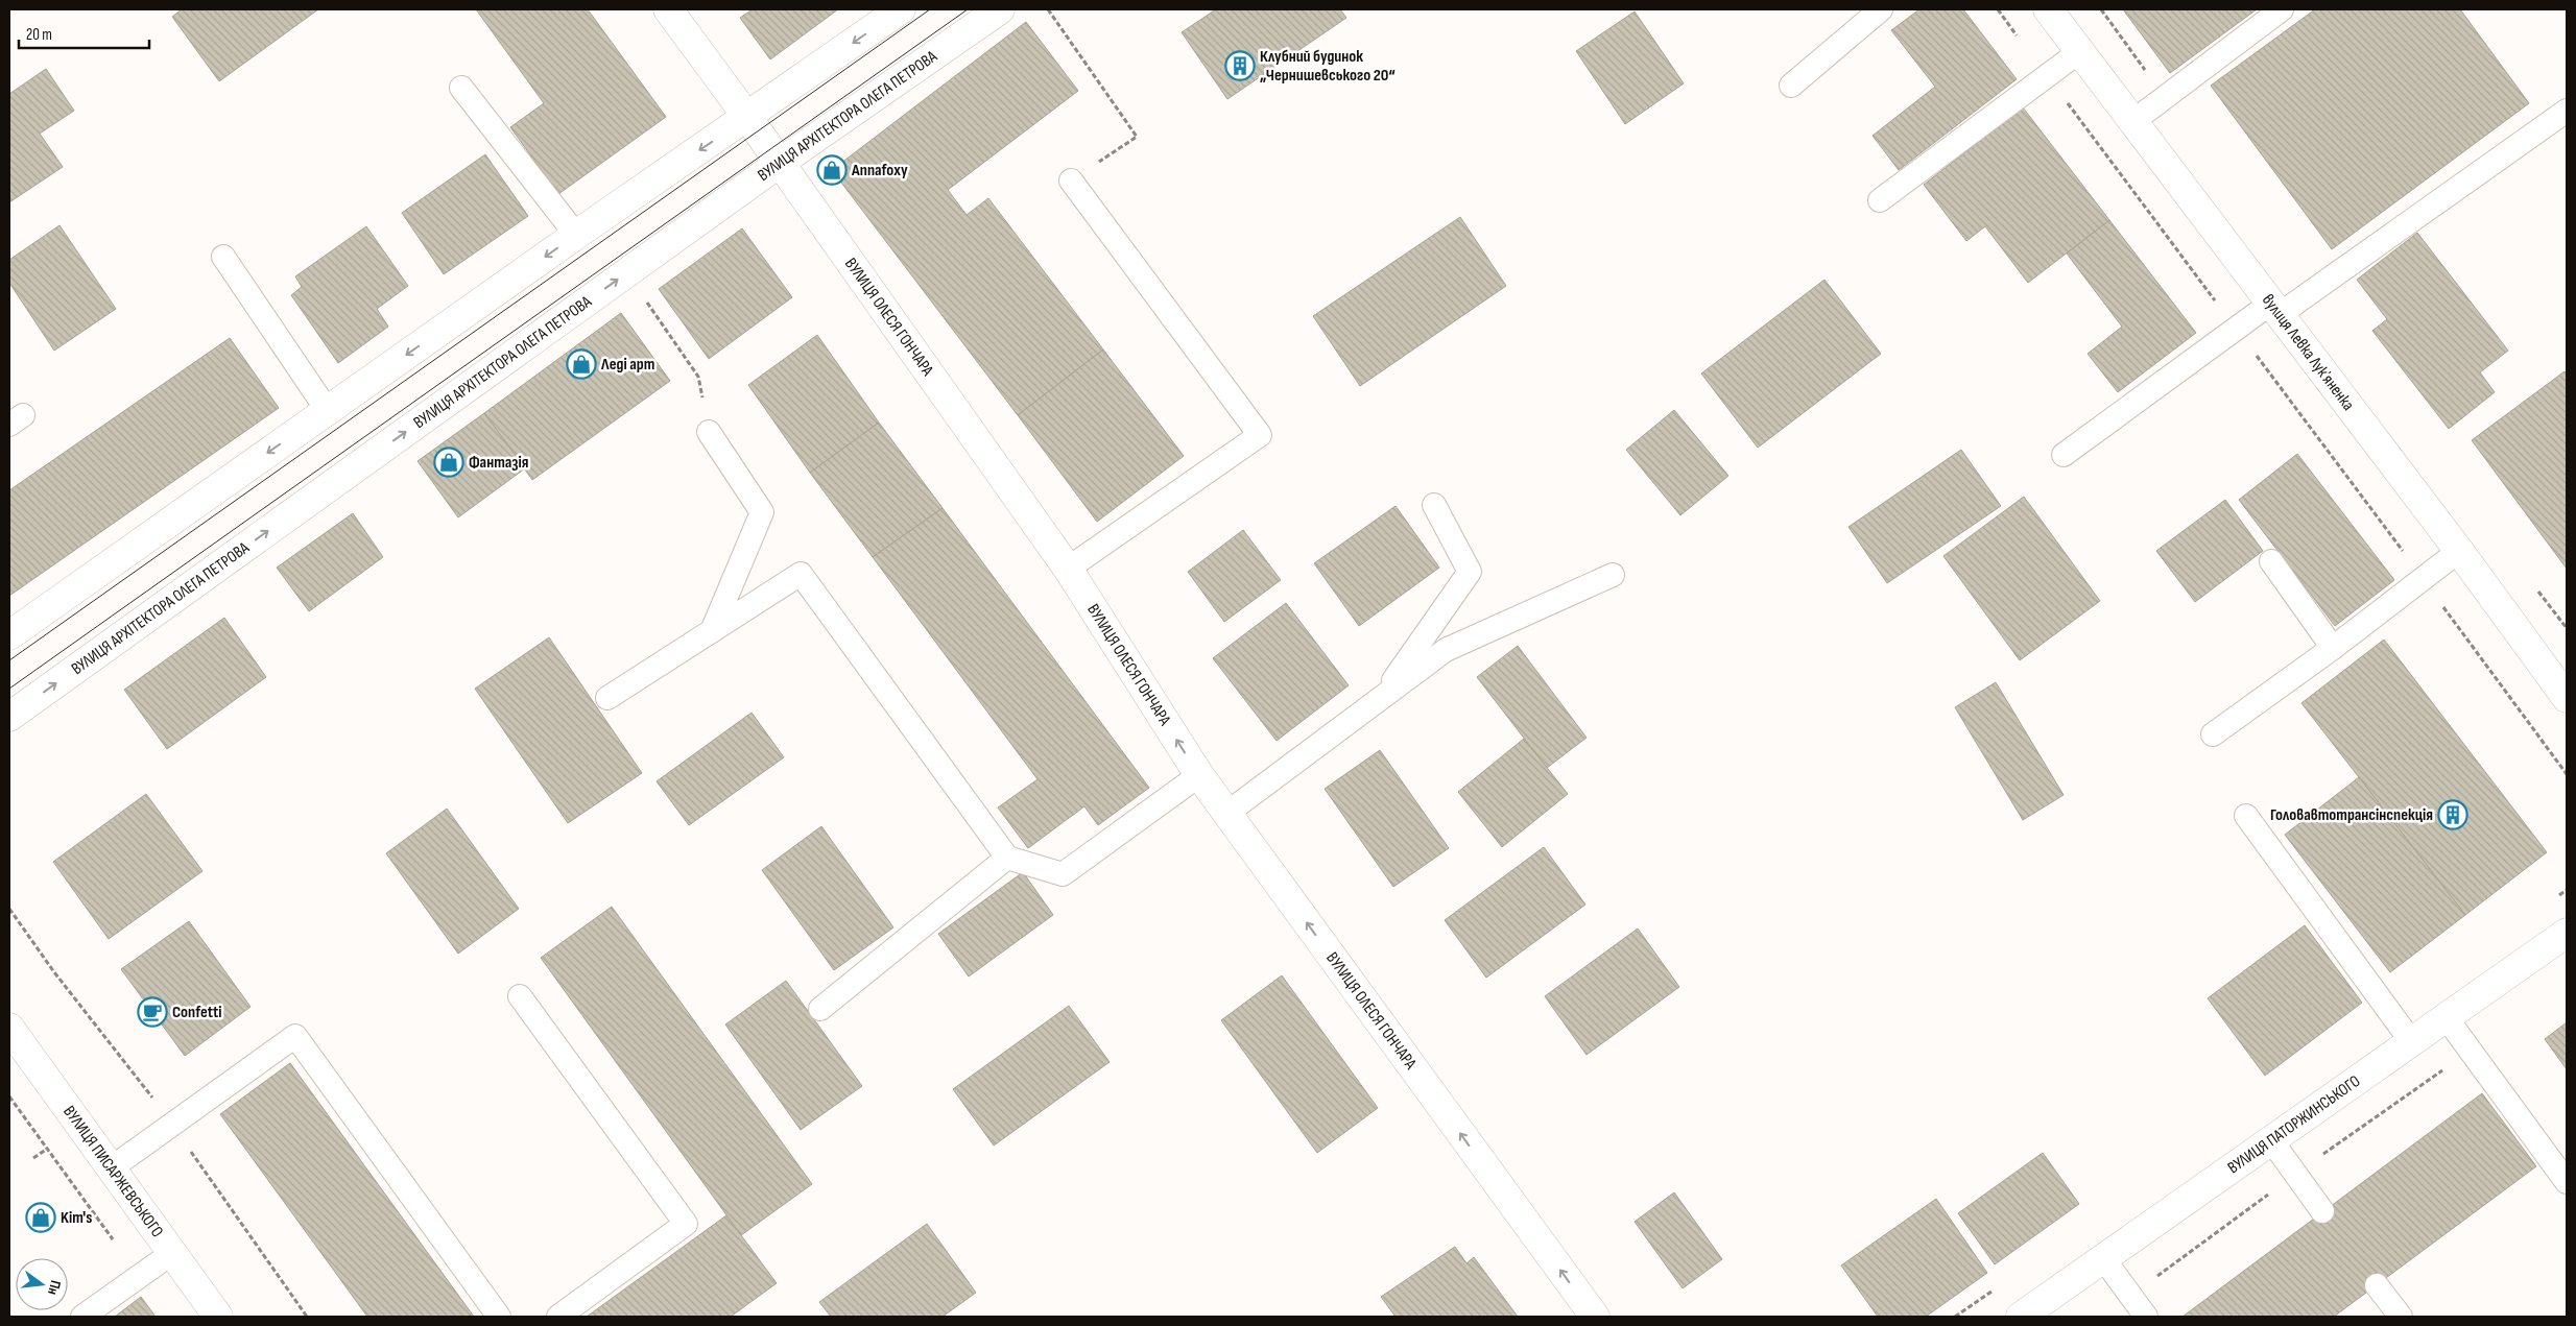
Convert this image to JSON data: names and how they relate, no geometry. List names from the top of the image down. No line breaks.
{"streets":{"main road":["ВУЛИЦЯ АРХІТЕКТОРА ОЛЕГА ПЕТРОВА","ВУЛИЦЯ ОЛЕСЯ ГОНЧАРА","вулиця Левка Лукʼяненка","ВУЛИЦЯ ПАТОРЖИНСЬКОГО","ВУЛИЦЯ ПИСАРЖЕВСЬКОГО"]},"crossings":[["ВУЛИЦЯ АРХІТЕКТОРА ОЛЕГА ПЕТРОВА","ВУЛИЦЯ ОЛЕСЯ ГОНЧАРА"]],"one_way":["ВУЛИЦЯ ОЛЕСЯ ГОНЧАРА"],"places":{"building":["Клубний будинок „Чернишевського 20“","Головавтотрансінспекція"],"shop":["Annafoxy","Леді арт","Фантазія","Kim's"],"cafe":["Confetti"]},"scale_bar":"20 m","north":"right"}
